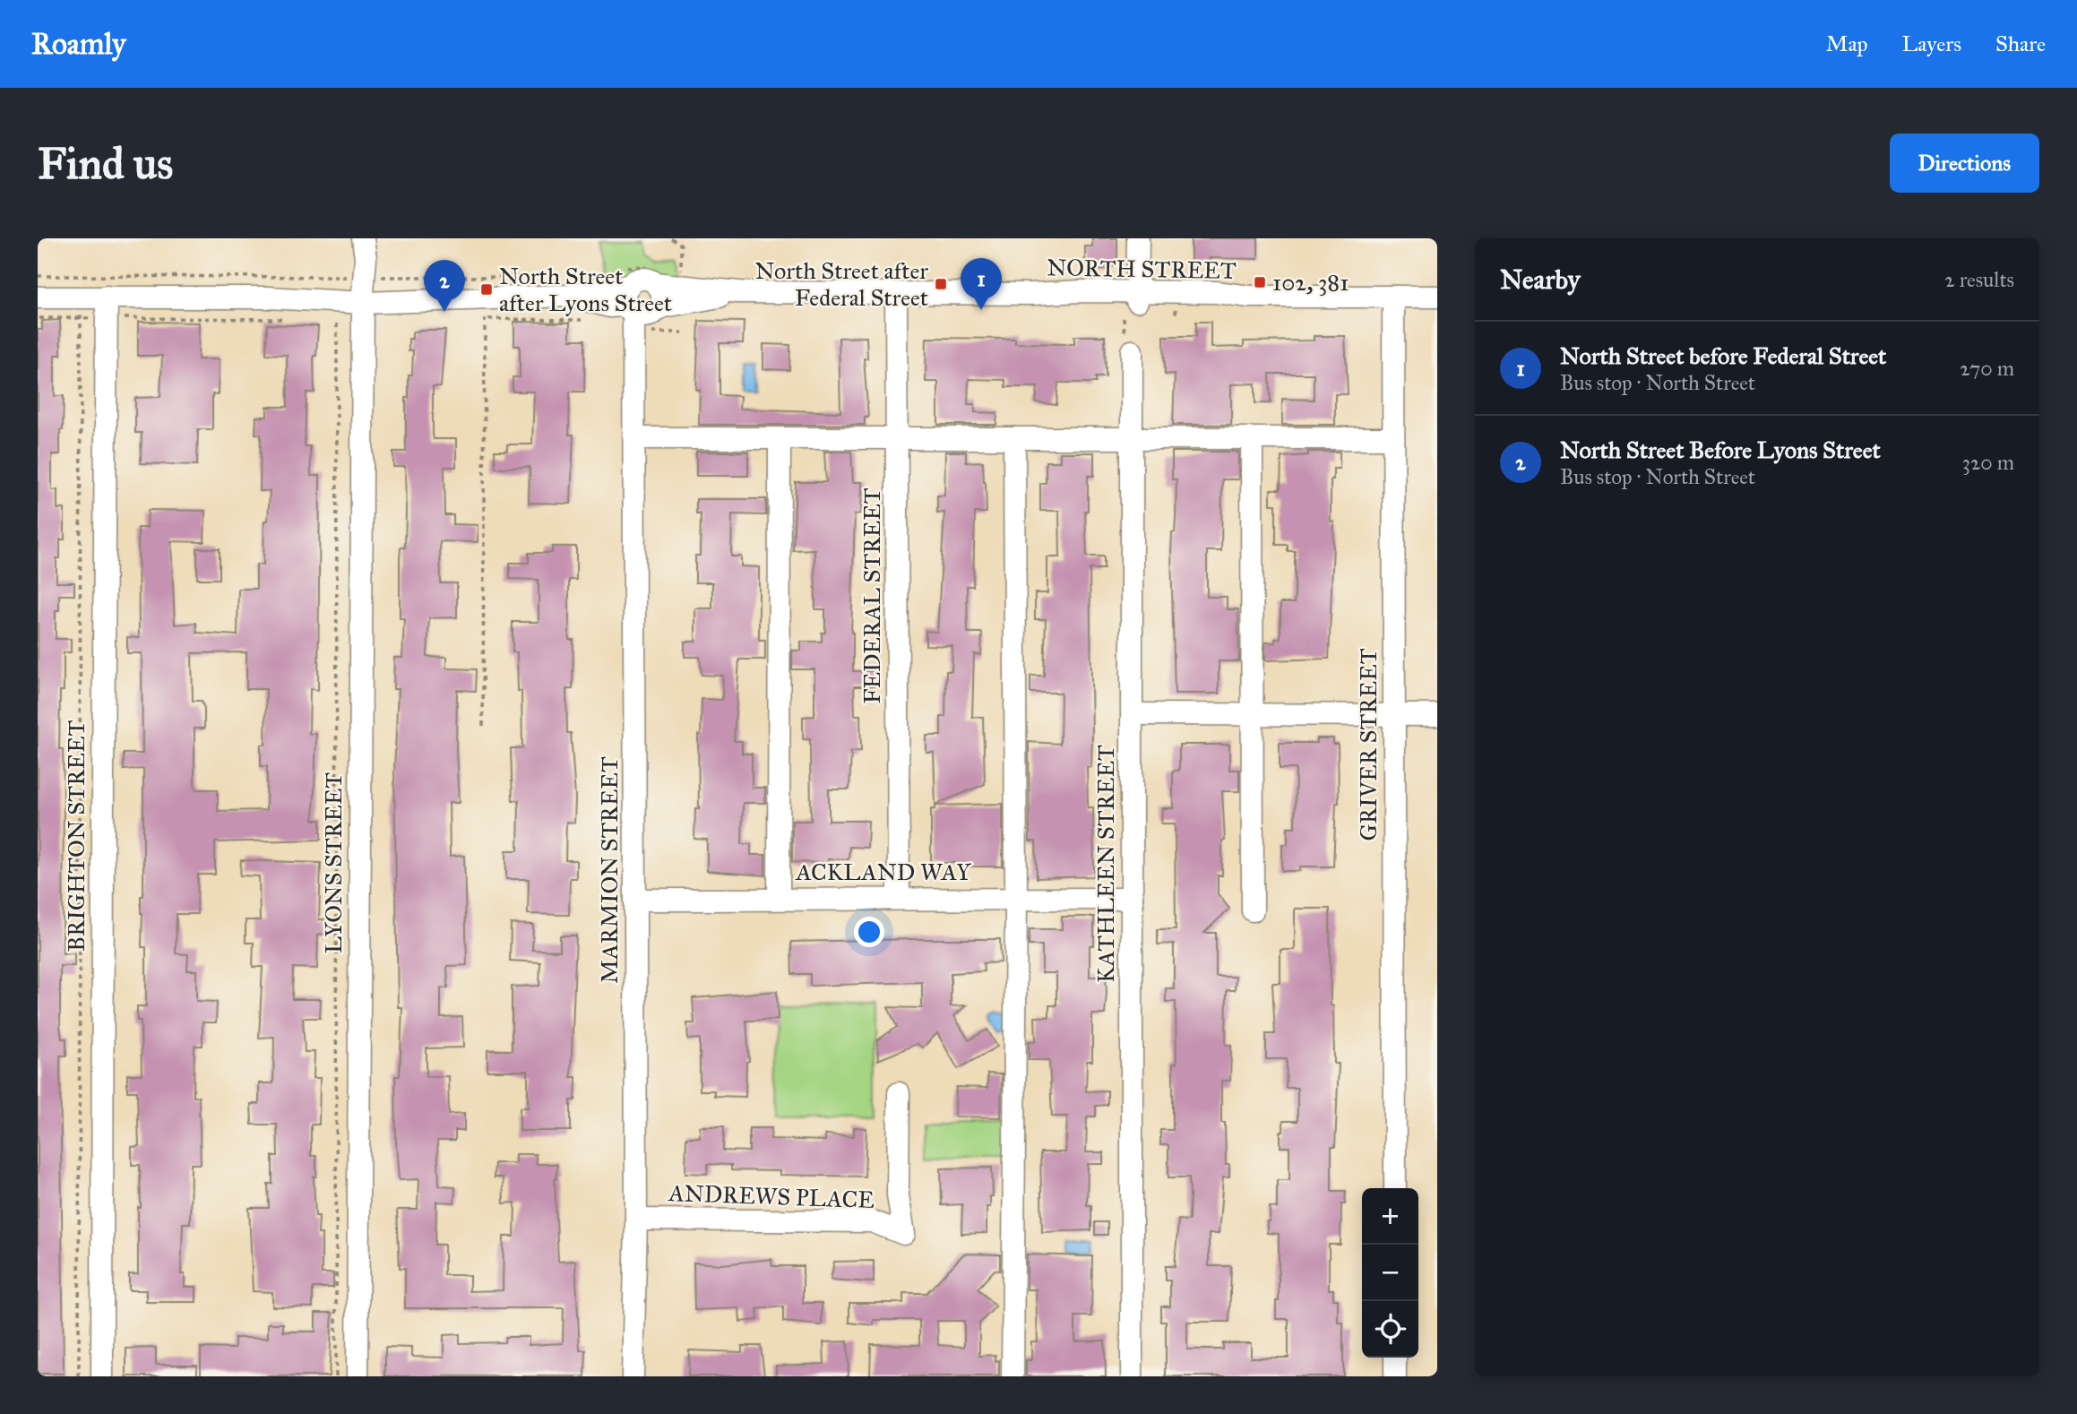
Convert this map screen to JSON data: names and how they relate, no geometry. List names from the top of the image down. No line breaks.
{"streets":{"street":["NORTH STREET","FEDERAL STREET","GRIVER STREET","BRIGHTON STREET","LYONS STREET","KATHLEEN STREET","MARMION STREET","ACKLAND WAY","ANDREWS PLACE"]},"crossings":[["NORTH STREET","FEDERAL STREET"],["NORTH STREET","GRIVER STREET"],["NORTH STREET","BRIGHTON STREET"],["NORTH STREET","LYONS STREET"],["NORTH STREET","MARMION STREET"],["FEDERAL STREET","ACKLAND WAY"],["KATHLEEN STREET","ACKLAND WAY"],["MARMION STREET","ACKLAND WAY"],["MARMION STREET","ANDREWS PLACE"]],"places":{"transit":["102, 381","North Street after Federal Street","North Street after Lyons Street"]},"page":{"header":"Roamly","nav":["Map","Layers","Share"],"buttons":"Directions","title":"Find us","heading":["Nearby","2 results"],"pins":["1","2"],"list":[{"mark":"1","name":"North Street before Federal Street","note":"Bus stop · North Street","value":"270 m"},{"mark":"2","name":"North Street Before Lyons Street","note":"Bus stop · North Street","value":"320 m"}],"map_buttons":["+","−"]}}
